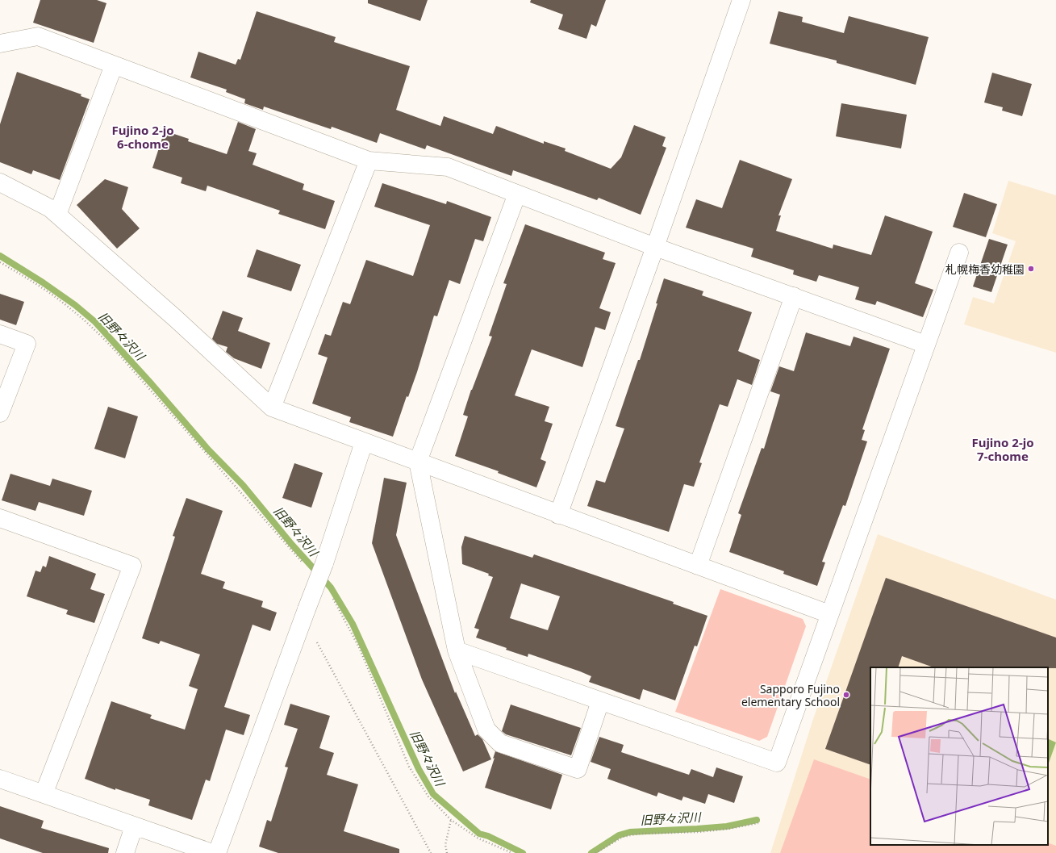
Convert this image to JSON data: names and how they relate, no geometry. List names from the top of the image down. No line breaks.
{"districts":["Fujino 2-jo 6-chome","Fujino 2-jo 7-chome"],"water":["旧野々沢川"],"places":["札幌梅香幼稚園","Sapporo Fujino elementary School"]}
